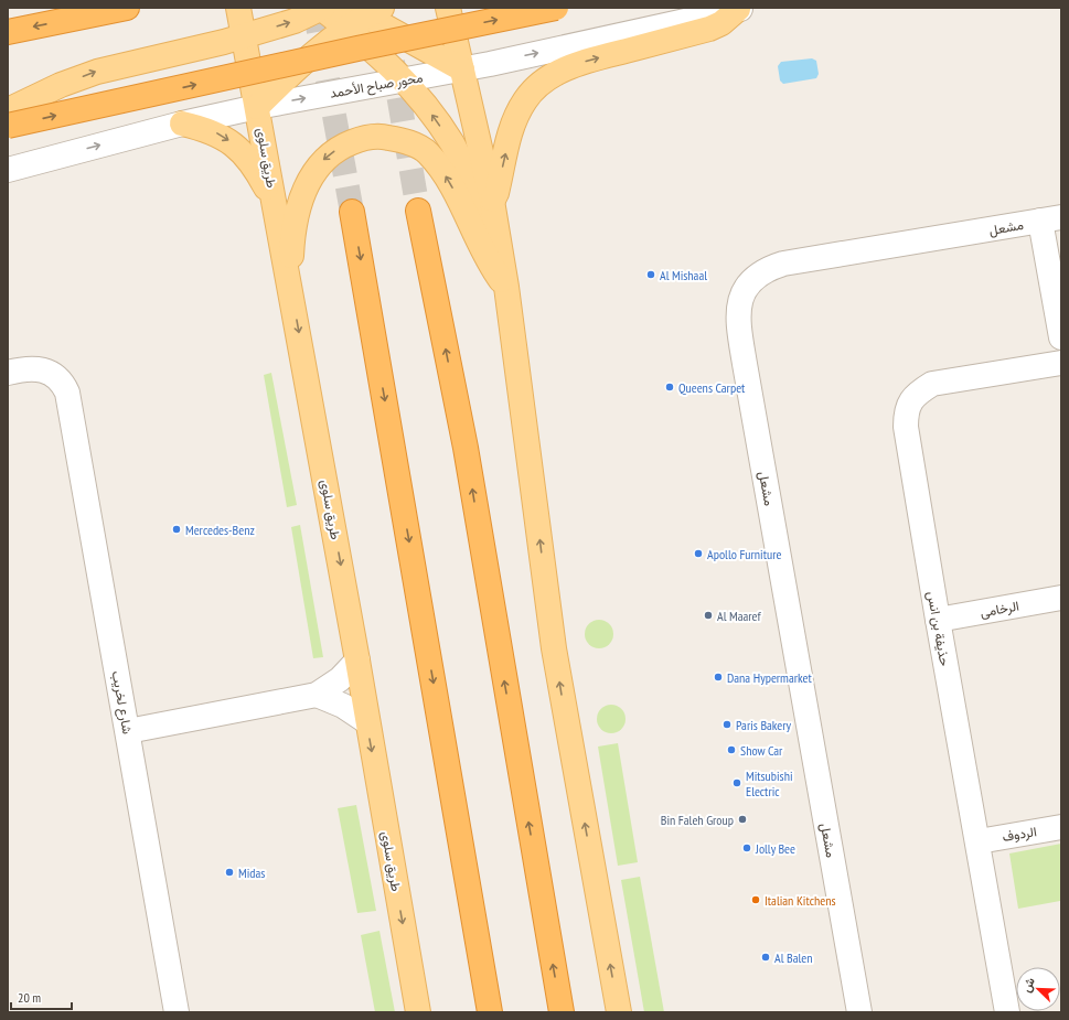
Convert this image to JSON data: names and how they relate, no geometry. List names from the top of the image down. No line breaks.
{"streets":{"main road":["طريق سلوى"],"street":["محور صباح الأحمد","مشعل","الرخامى","حذيفة بن انس","شارع لخريب","الردوف"]},"crossings":[["محور صباح الأحمد","طريق سلوى"],["الرخامى","حذيفة بن انس"],["حذيفة بن انس","الردوف"]],"one_way":["محور صباح الأحمد"],"places":["Al Mishaal","Queens Carpet","Mercedes-Benz","Apollo Furniture","Al Maaref","Dana Hypermarket","Paris Bakery","Show Car","Mitsubishi Electric","Bin Faleh Group","Jolly Bee","Midas","Italian Kitchens","Al Balen"],"scale_bar":"20 m","north":"top left"}
